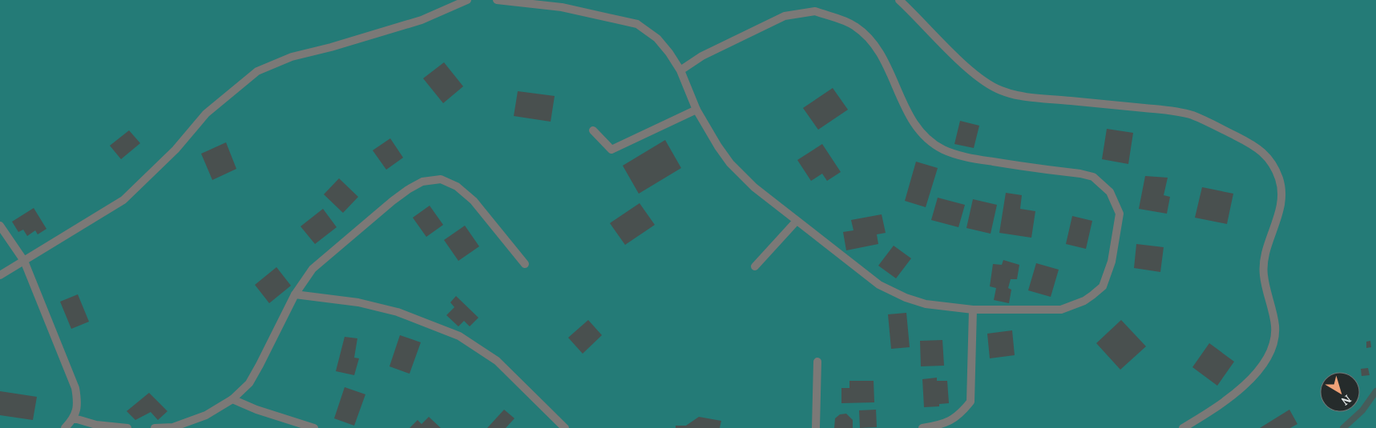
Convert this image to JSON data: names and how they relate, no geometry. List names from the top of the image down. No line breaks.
{"north":"bottom right"}
